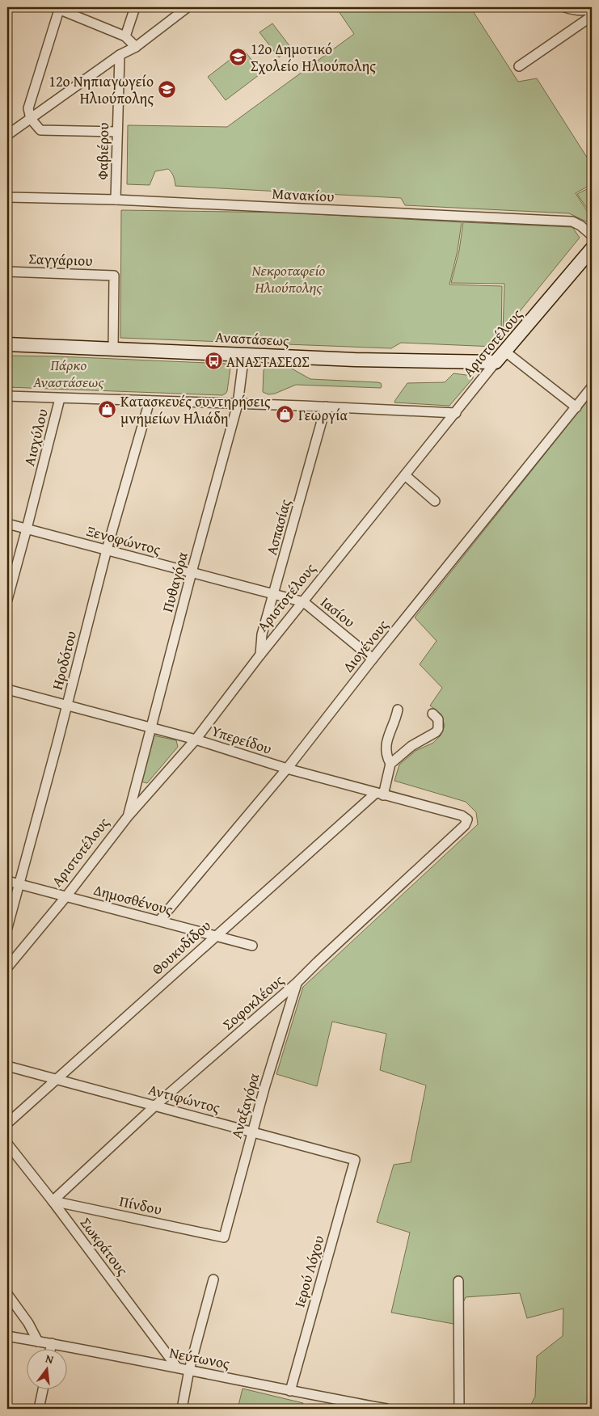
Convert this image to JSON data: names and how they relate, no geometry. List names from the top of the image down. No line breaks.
{"streets":{"street":["Φαβιέρου","Μανακίου","Σαγγάριου","Αναστάσεως","Αριστοτέλους","Αισχύλου","Ασπασίας","Ξενοφώντος","Πυθαγόρα","Ιασίου","Διογένους","Ηροδότου","Υπερείδου","Δημοσθένους","Θουκυδίδου","Σοφοκλέους","Αντιφώντος","Αναξαγόρα","Πίνδου","Σωκράτους","Ιερού Λόχου","Νεύτωνος"]},"crossings":[["Φαβιέρου","Μανακίου"],["Σαγγάριου","Αναστάσεως"],["Αναστάσεως","Αριστοτέλους"],["Αναστάσεως","Πυθαγόρα"],["Αριστοτέλους","Ασπασίας"],["Αριστοτέλους","Ξενοφώντος"],["Αριστοτέλους","Πυθαγόρα"],["Αριστοτέλους","Ιασίου"],["Αριστοτέλους","Υπερείδου"],["Αριστοτέλους","Δημοσθένους"],["Αισχύλου","Ξενοφώντος"],["Ασπασίας","Ξενοφώντος"],["Ξενοφώντος","Πυθαγόρα"],["Ξενοφώντος","Ιασίου"],["Ξενοφώντος","Ηροδότου"],["Πυθαγόρα","Υπερείδου"],["Ιασίου","Διογένους"],["Διογένους","Υπερείδου"],["Διογένους","Δημοσθένους"],["Ηροδότου","Υπερείδου"],["Ηροδότου","Δημοσθένους"],["Υπερείδου","Θουκυδίδου"],["Υπερείδου","Σοφοκλέους"],["Δημοσθένους","Θουκυδίδου"],["Θουκυδίδου","Αντιφώντος"],["Σοφοκλέους","Αντιφώντος"],["Σοφοκλέους","Αναξαγόρα"],["Σοφοκλέους","Πίνδου"],["Σοφοκλέους","Σωκράτους"],["Αντιφώντος","Αναξαγόρα"],["Αντιφώντος","Ιερού Λόχου"],["Αναξαγόρα","Πίνδου"],["Πίνδου","Σωκράτους"],["Σωκράτους","Νεύτωνος"],["Ιερού Λόχου","Νεύτωνος"]],"parks":["Νεκροταφείο Ηλιούπολης","Πάρκο Αναστάσεως"],"places":{"school or university":["12ο Δημοτικό Σχολείο Ηλιούπολης","12ο Νηπιαγωγείο Ηλιούπολης"],"bus stop":["ΑΝΑΣΤΑΣΕΩΣ"],"shop":["Κατασκευές συντηρήσεις μνημείων Ηλιάδη","Γεωργία"]},"north":"top"}
